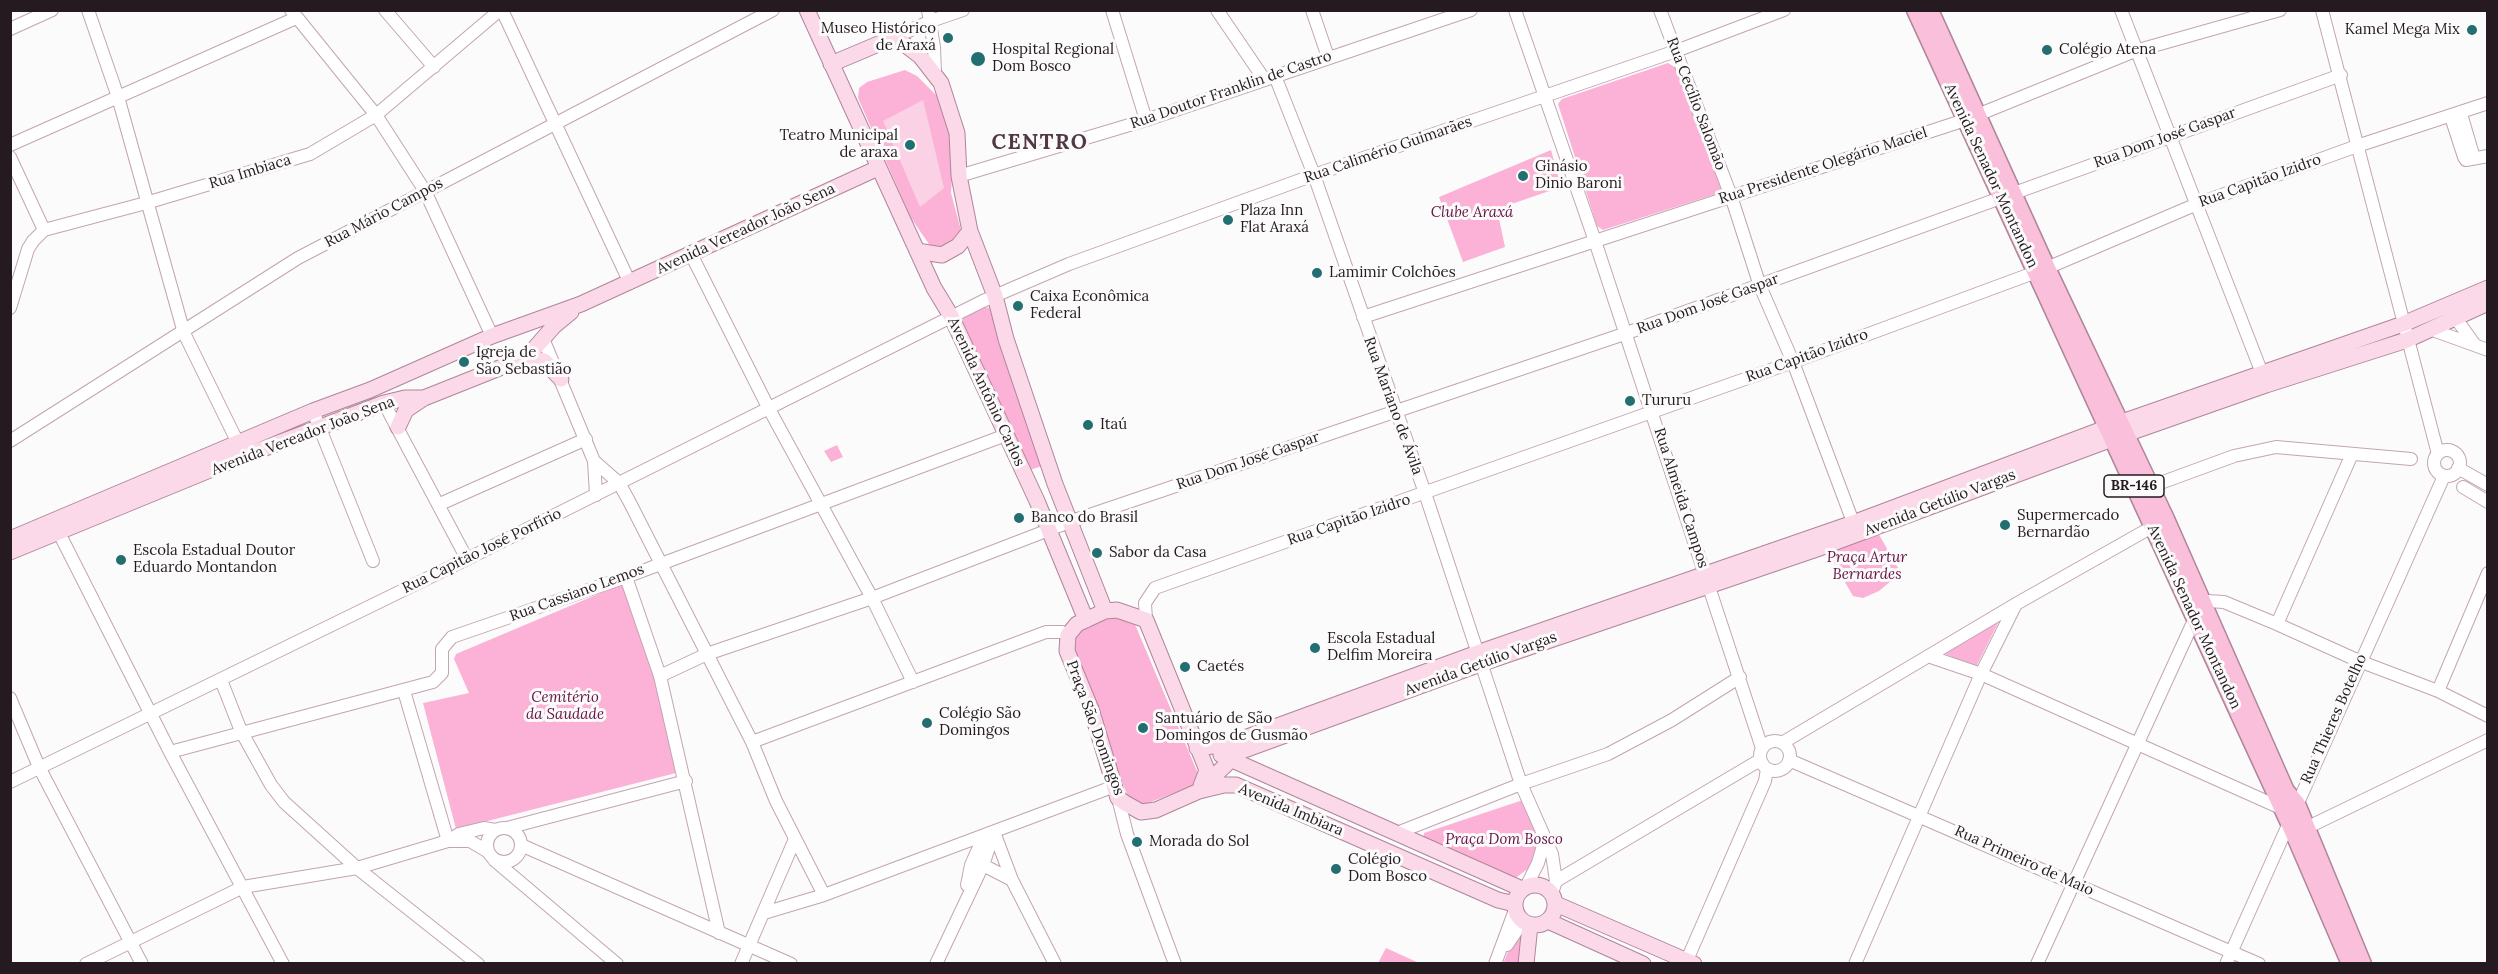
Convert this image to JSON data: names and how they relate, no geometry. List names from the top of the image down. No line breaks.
{"streets":{"highway":["Avenida Senador Montandon","BR-146"],"main road":["Avenida Vereador João Sena","Avenida Antônio Carlos","Avenida Getúlio Vargas","Praça São Domingos","Avenida Imbiara"],"street":["Rua Doutor Franklin de Castro","Rua Cecílio Salomão","Rua Dom José Gaspar","Rua Calimério Guimarães","Rua Presidente Olegário Maciel","Rua Imbiaca","Rua Capitão Izidro","Rua Mário Campos","Rua Mariano de Ávila","Rua Almeida Campos","Rua Capitão José Porfírio","Rua Cassiano Lemos","Rua Thieres Botelho","Rua Primeiro de Maio"]},"crossings":[["Rua Doutor Franklin de Castro","Avenida Antônio Carlos"],["Rua Doutor Franklin de Castro","Rua Mariano de Ávila"],["Rua Cecílio Salomão","Rua Dom José Gaspar"],["Rua Cecílio Salomão","Rua Calimério Guimarães"],["Rua Cecílio Salomão","Rua Presidente Olegário Maciel"],["Rua Cecílio Salomão","Rua Capitão Izidro"],["Rua Cecílio Salomão","Avenida Getúlio Vargas"],["Rua Dom José Gaspar","Avenida Senador Montandon"],["Rua Dom José Gaspar","Avenida Antônio Carlos"],["Rua Dom José Gaspar","Rua Mariano de Ávila"],["Rua Dom José Gaspar","Rua Almeida Campos"],["Rua Calimério Guimarães","Avenida Antônio Carlos"],["Rua Calimério Guimarães","Rua Mariano de Ávila"],["Rua Calimério Guimarães","Rua Almeida Campos"],["Rua Calimério Guimarães","Rua Capitão José Porfírio"],["Rua Presidente Olegário Maciel","Avenida Senador Montandon"],["Rua Presidente Olegário Maciel","Rua Mariano de Ávila"],["Rua Presidente Olegário Maciel","Rua Almeida Campos"],["Avenida Senador Montandon","Rua Capitão Izidro"],["Avenida Senador Montandon","Avenida Getúlio Vargas"],["Avenida Senador Montandon","Rua Thieres Botelho"],["Rua Capitão Izidro","Rua Mariano de Ávila"],["Rua Capitão Izidro","Rua Almeida Campos"],["Avenida Vereador João Sena","Avenida Antônio Carlos"],["Avenida Antônio Carlos","Rua Capitão José Porfírio"],["Avenida Antônio Carlos","Rua Cassiano Lemos"],["Rua Mariano de Ávila","Avenida Getúlio Vargas"],["Rua Mariano de Ávila","Avenida Imbiara"],["Rua Almeida Campos","Avenida Getúlio Vargas"],["Rua Almeida Campos","Rua Primeiro de Maio"],["Avenida Getúlio Vargas","Praça São Domingos"],["Avenida Getúlio Vargas","Avenida Imbiara"],["Praça São Domingos","Avenida Imbiara"]],"districts":["CENTRO"],"parks":["Clube Araxá","Praça Artur Bernardes","Cemitério da Saudade","Praça Dom Bosco"],"places":["Kamel Mega Mix","Museo Histórico de Araxá","Colégio Atena","Hospital Regional Dom Bosco","Teatro Municipal de araxa","Ginásio Dinio Baroni","Plaza Inn Flat Araxá","Lamimir Colchões","Caixa Econômica Federal","Igreja de São Sebastião","Tururu","Itaú","Banco do Brasil","Supermercado Bernardão","Sabor da Casa","Escola Estadual Doutor Eduardo Montandon","Escola Estadual Delfim Moreira","Caetés","Colégio São Domingos","Santuário de São Domingos de Gusmão","Morada do Sol","Colégio Dom Bosco"]}
